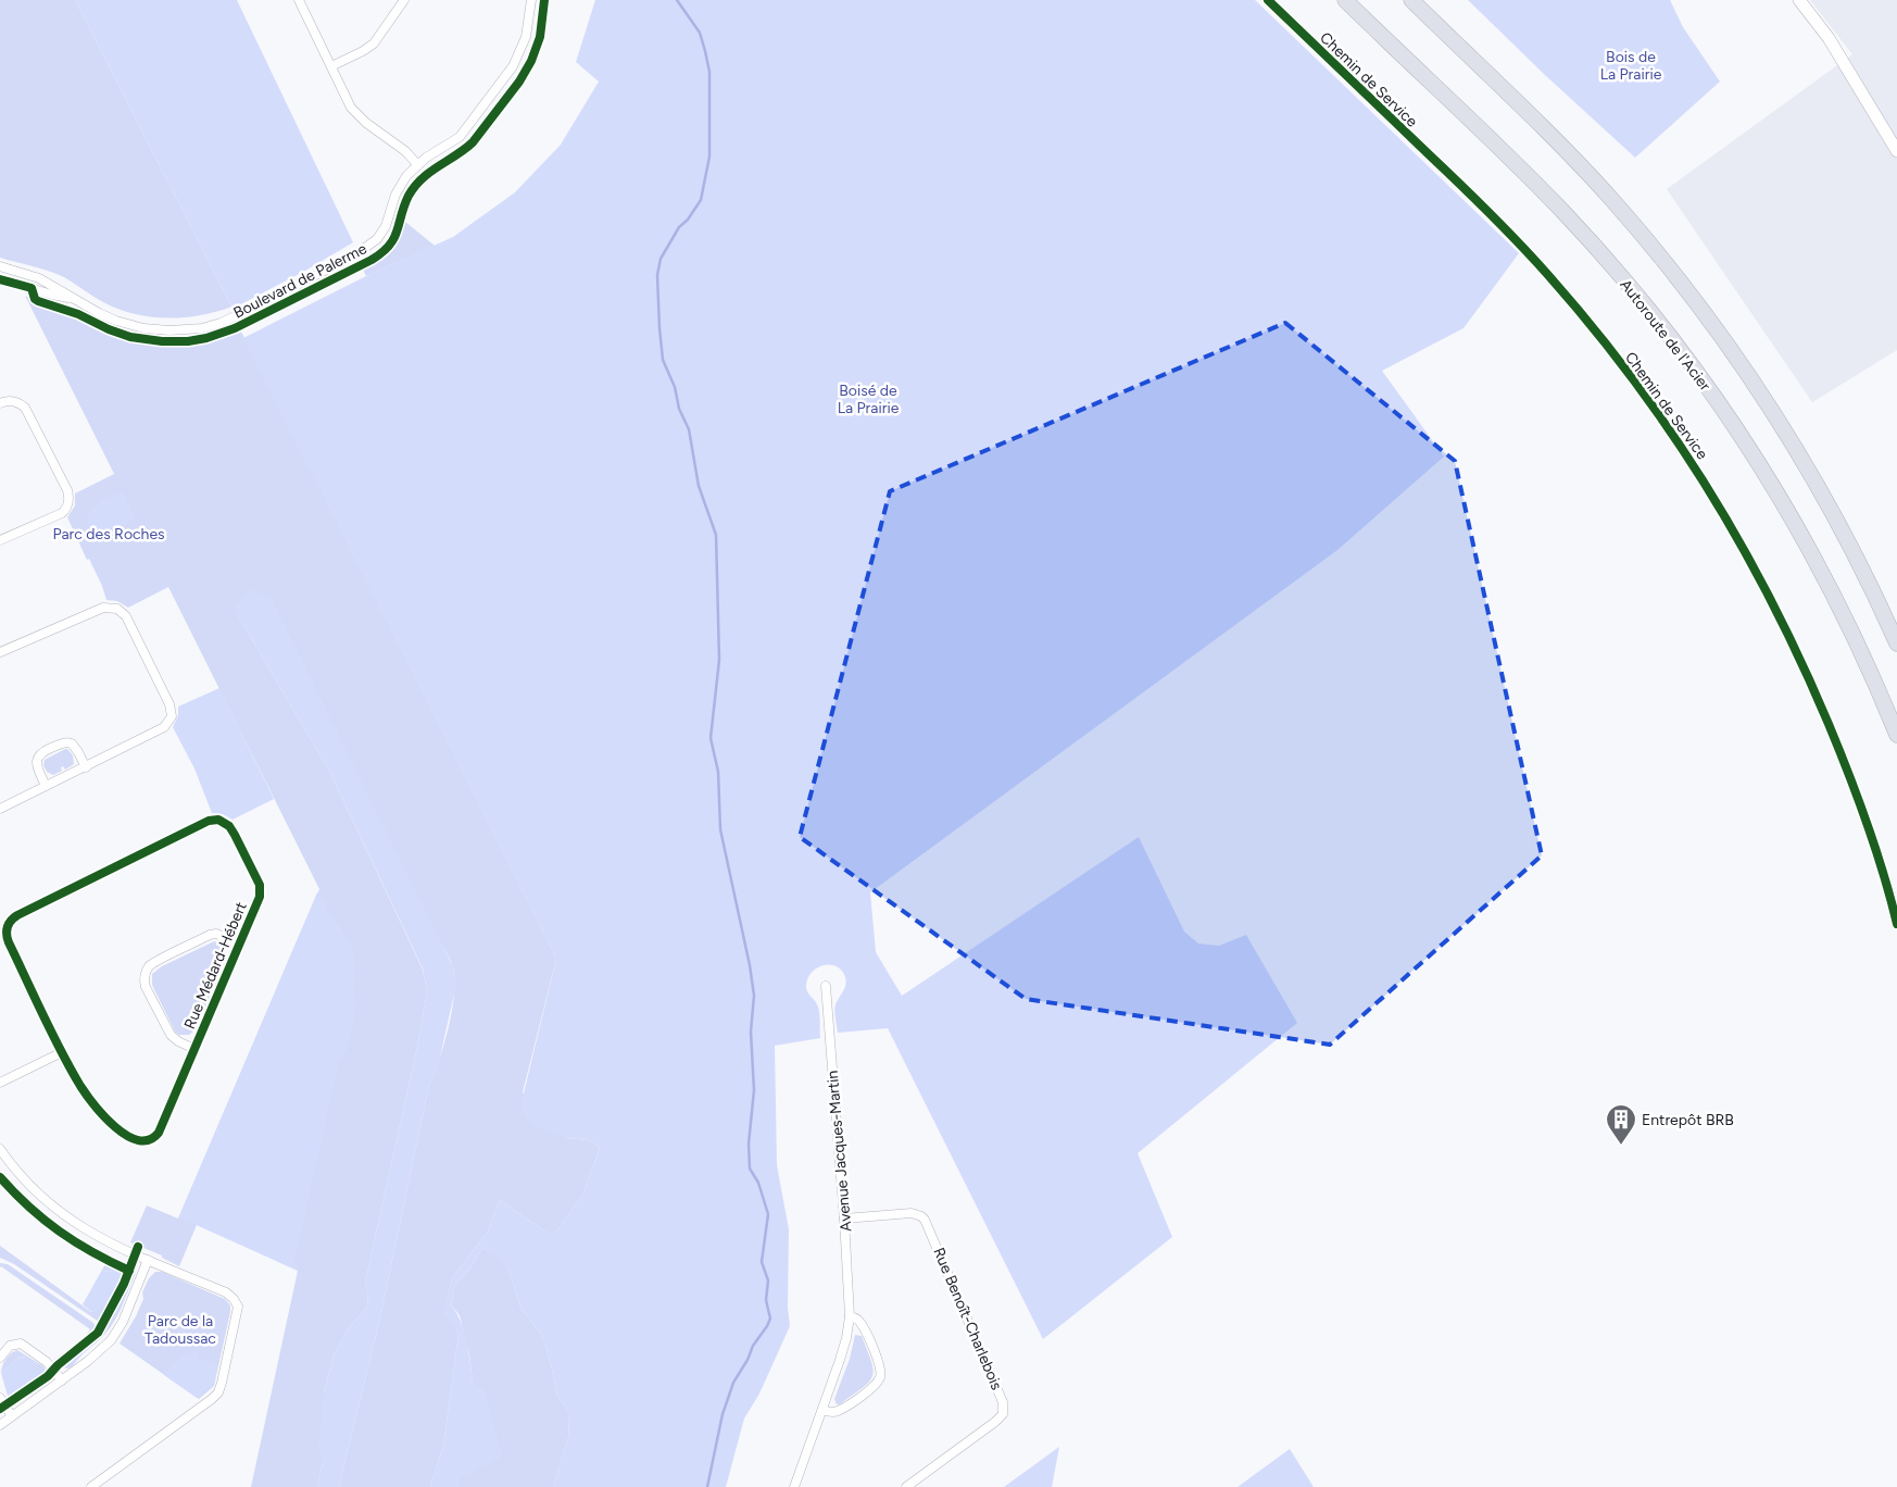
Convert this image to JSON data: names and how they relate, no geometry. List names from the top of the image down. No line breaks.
{"streets":{"highway":["Autoroute de l'Acier"],"street":["Chemin de Service","Boulevard de Palerme","Rue Médard-Hébert","Avenue Jacques-Martin","Rue Benoît-Charlebois"]},"crossings":[["Avenue Jacques-Martin","Rue Benoît-Charlebois"]],"parks":["Bois de La Prairie","Boisé de La Prairie","Parc des Roches","Parc de la Tadoussac"],"places":{"building":["Entrepôt BRB"]}}
